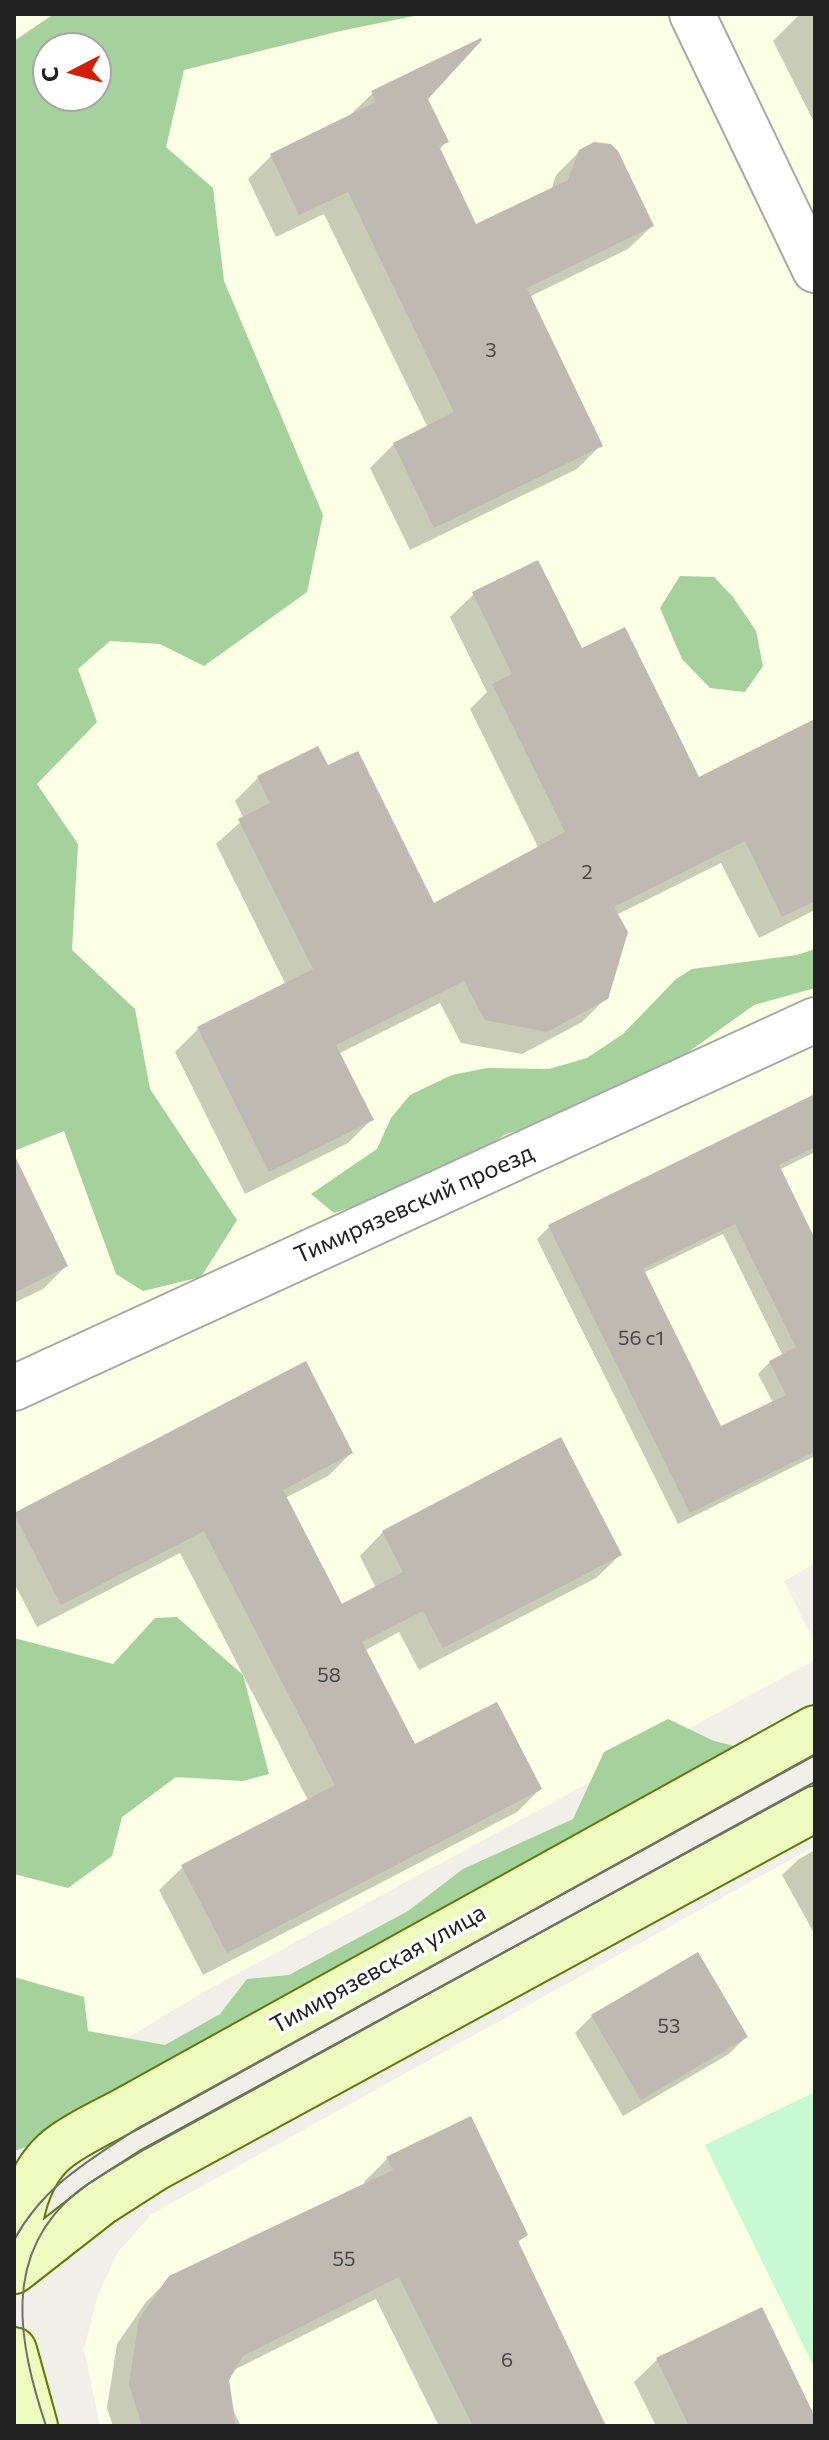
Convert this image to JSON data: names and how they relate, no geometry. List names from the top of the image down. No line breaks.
{"streets":{"main road":["Тимирязевская улица"],"street":["Тимирязевский проезд"]},"house_numbers":["3","2","56 с1","58","53","55","6"],"north":"left"}
